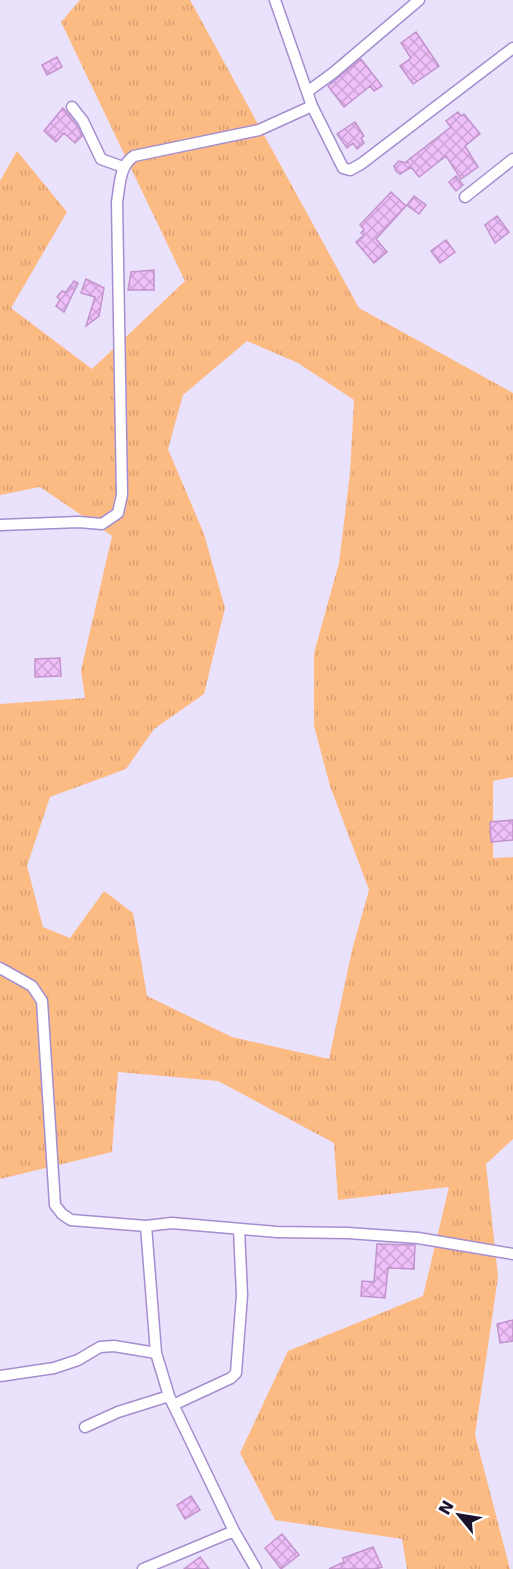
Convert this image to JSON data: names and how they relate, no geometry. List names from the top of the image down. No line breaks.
{"north":"top left"}
